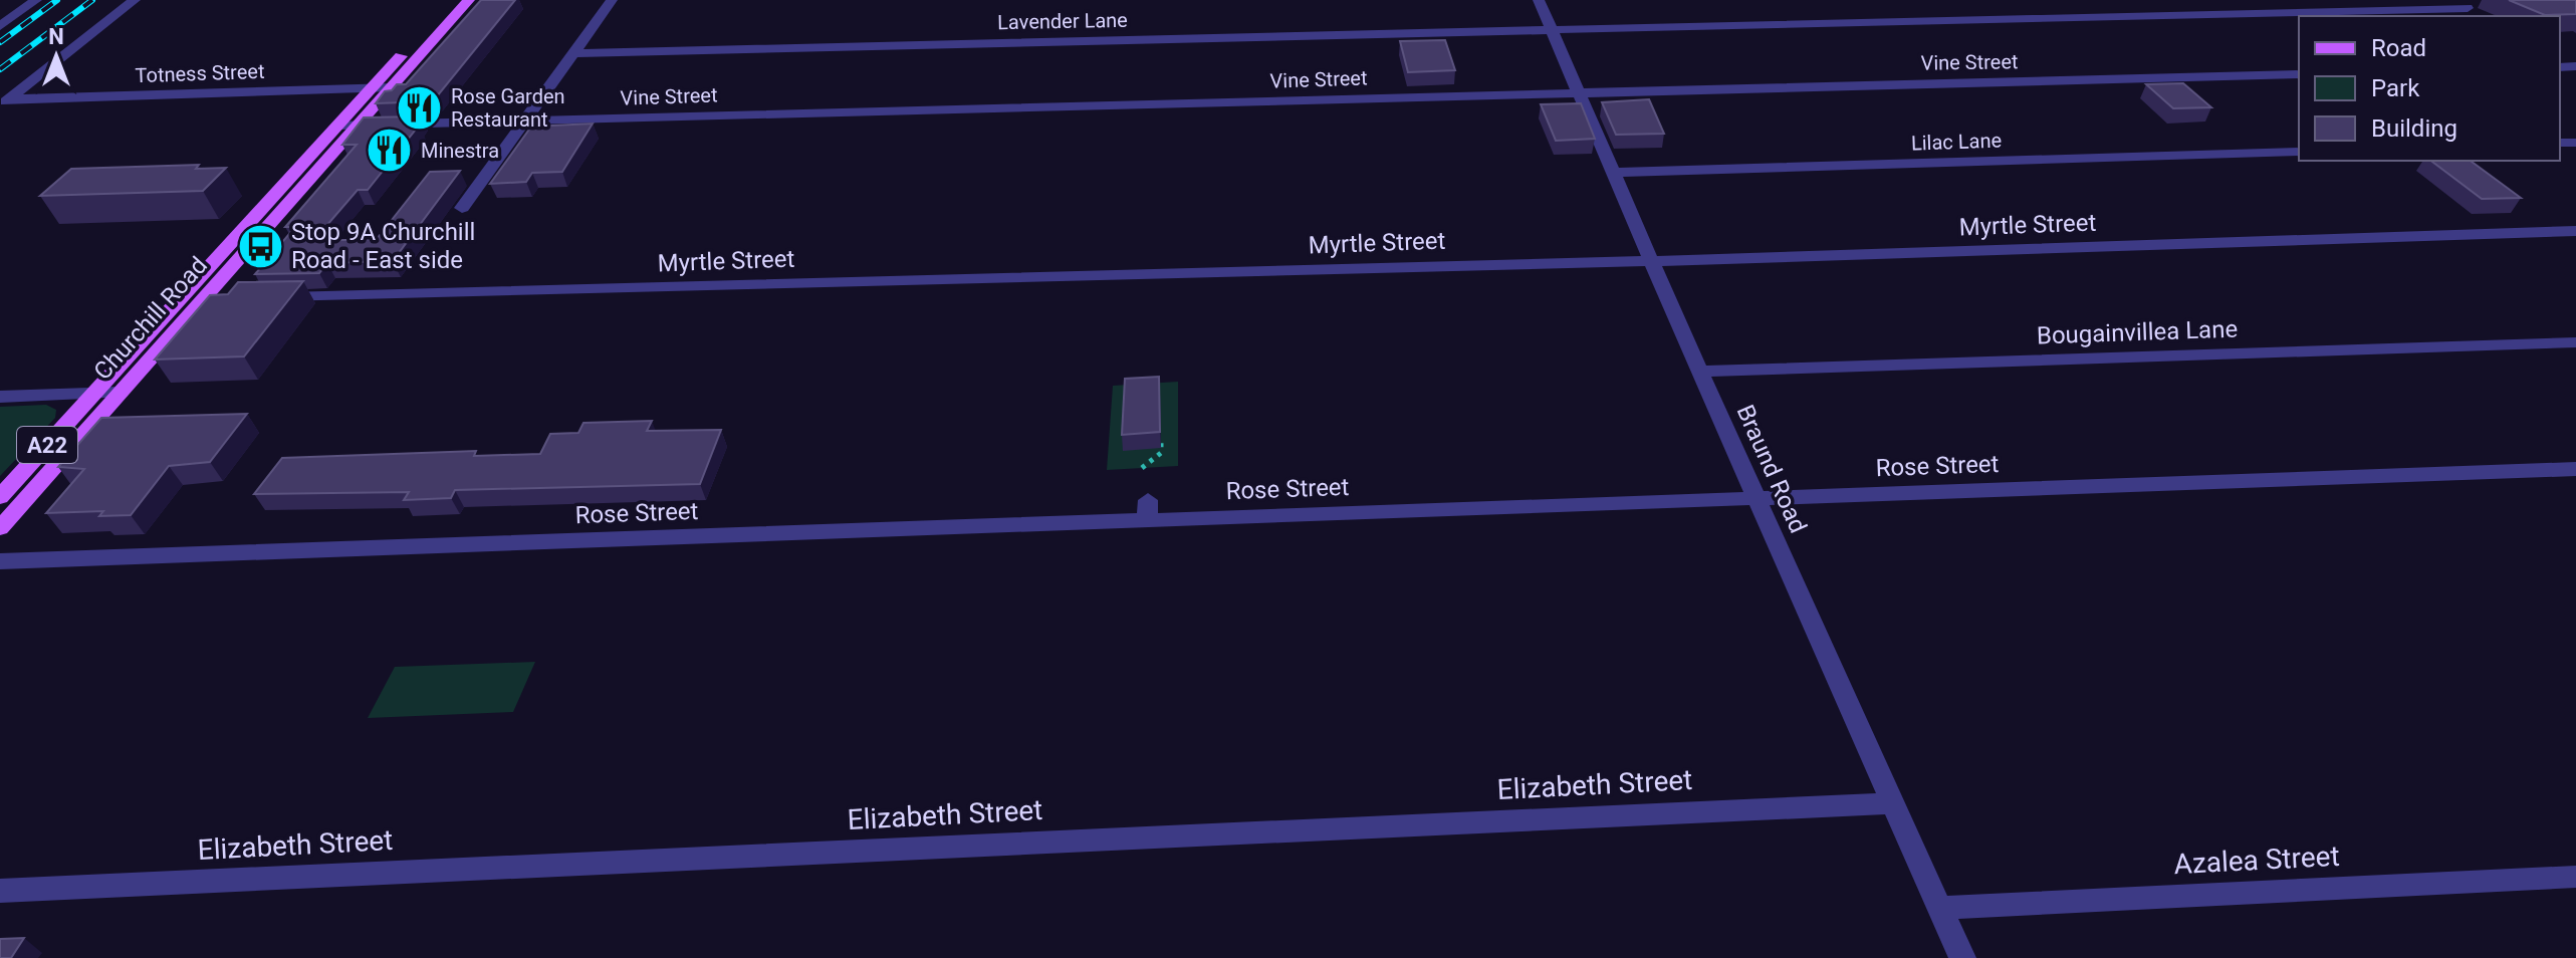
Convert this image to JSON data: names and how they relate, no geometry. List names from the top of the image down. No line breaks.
{"streets":{"main road":["Churchill Road","A22"],"street":["Lavender Lane","Vine Street","Totness Street","Lilac Lane","Myrtle Street","Bougainvillea Lane","Rose Street","Braund Road","Elizabeth Street","Azalea Street"]},"crossings":[["Lavender Lane","Braund Road"],["Vine Street","Churchill Road"],["Vine Street","Braund Road"],["Totness Street","Churchill Road"],["Lilac Lane","Braund Road"],["Myrtle Street","Braund Road"],["Bougainvillea Lane","Braund Road"],["Rose Street","Braund Road"],["Braund Road","Elizabeth Street"],["Braund Road","Azalea Street"]],"places":{"restaurant":["Rose Garden Restaurant","Minestra"],"bus stop":["Stop 9A Churchill Road - East side"]},"legend":["Road","Park","Building"],"north":"top"}
